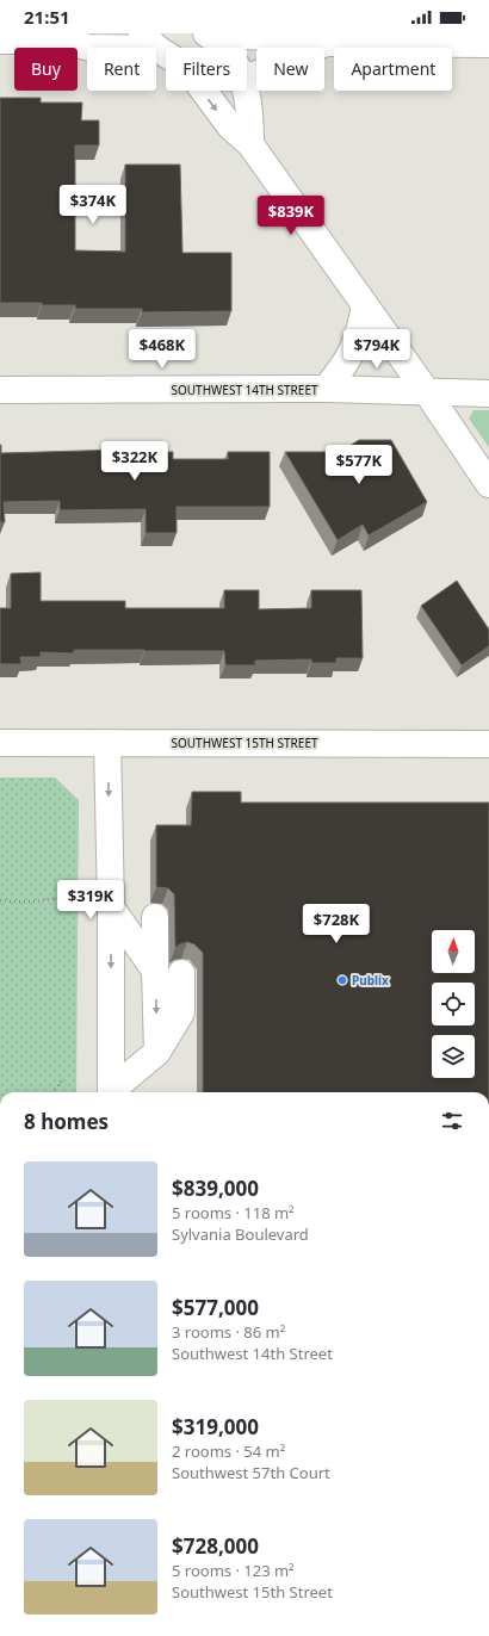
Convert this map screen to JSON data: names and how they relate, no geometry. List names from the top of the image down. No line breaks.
{"streets":{"street":["SOUTHWEST 14TH STREET","SOUTHWEST 15TH STREET"]},"places":["Publix"],"north":"top","page":{"status":"21:51","chip":["Buy","Rent","Filters","New","Apartment"],"price":["$374K","$839K","$468K","$794K","$322K","$577K","$319K","$728K"],"heading":"8 homes","list":[{"name":"$839,000","note":"5 rooms · 118 m² · Sylvania Boulevard"},{"name":"$577,000","note":"3 rooms · 86 m² · Southwest 14th Street"},{"name":"$319,000","note":"2 rooms · 54 m² · Southwest 57th Court"},{"name":"$728,000","note":"5 rooms · 123 m² · Southwest 15th Street"}]}}
